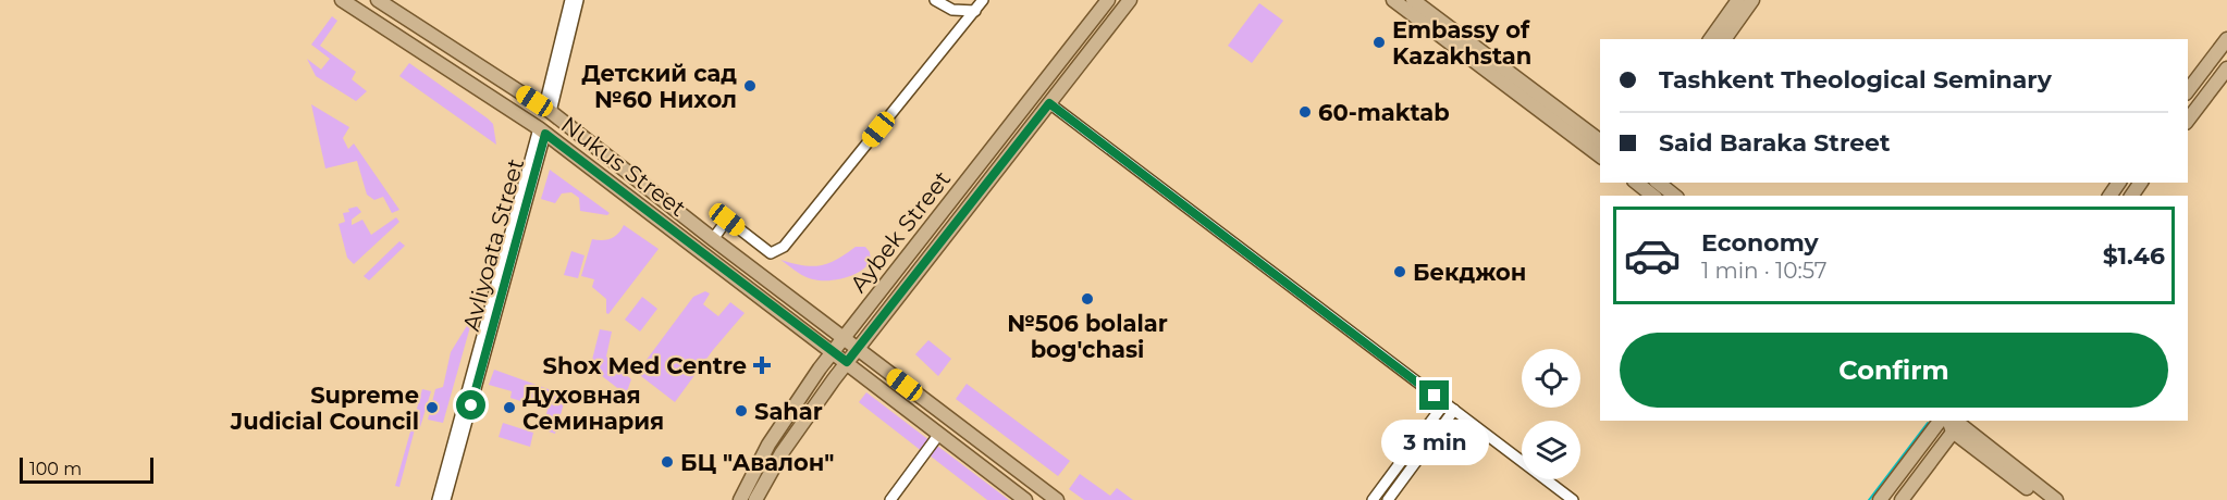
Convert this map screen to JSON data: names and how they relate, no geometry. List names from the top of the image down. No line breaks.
{"streets":{"main road":["Nukus Street","Aybek Street","Avliyoata Street"]},"crossings":[["Nukus Street","Aybek Street"],["Nukus Street","Avliyoata Street"]],"places":{"other":["Embassy of Kazakhstan","Детский сад №60 Нихол","60-maktab","Бекджон","№506 bolalar bog'chasi","Supreme Judicial Council","Духовная Семинария","Sahar","БЦ \"Авалон\""],"health":["Shox Med Centre"]},"scale_bar":"100 m","page":{"banner":["Tashkent Theological Seminary","Said Baraka Street"],"list":[{"name":"Economy","note":"1 min · 10:57","value":"$1.46"}],"buttons":"Confirm","bubble":"3 min","scale":"100 m"}}
